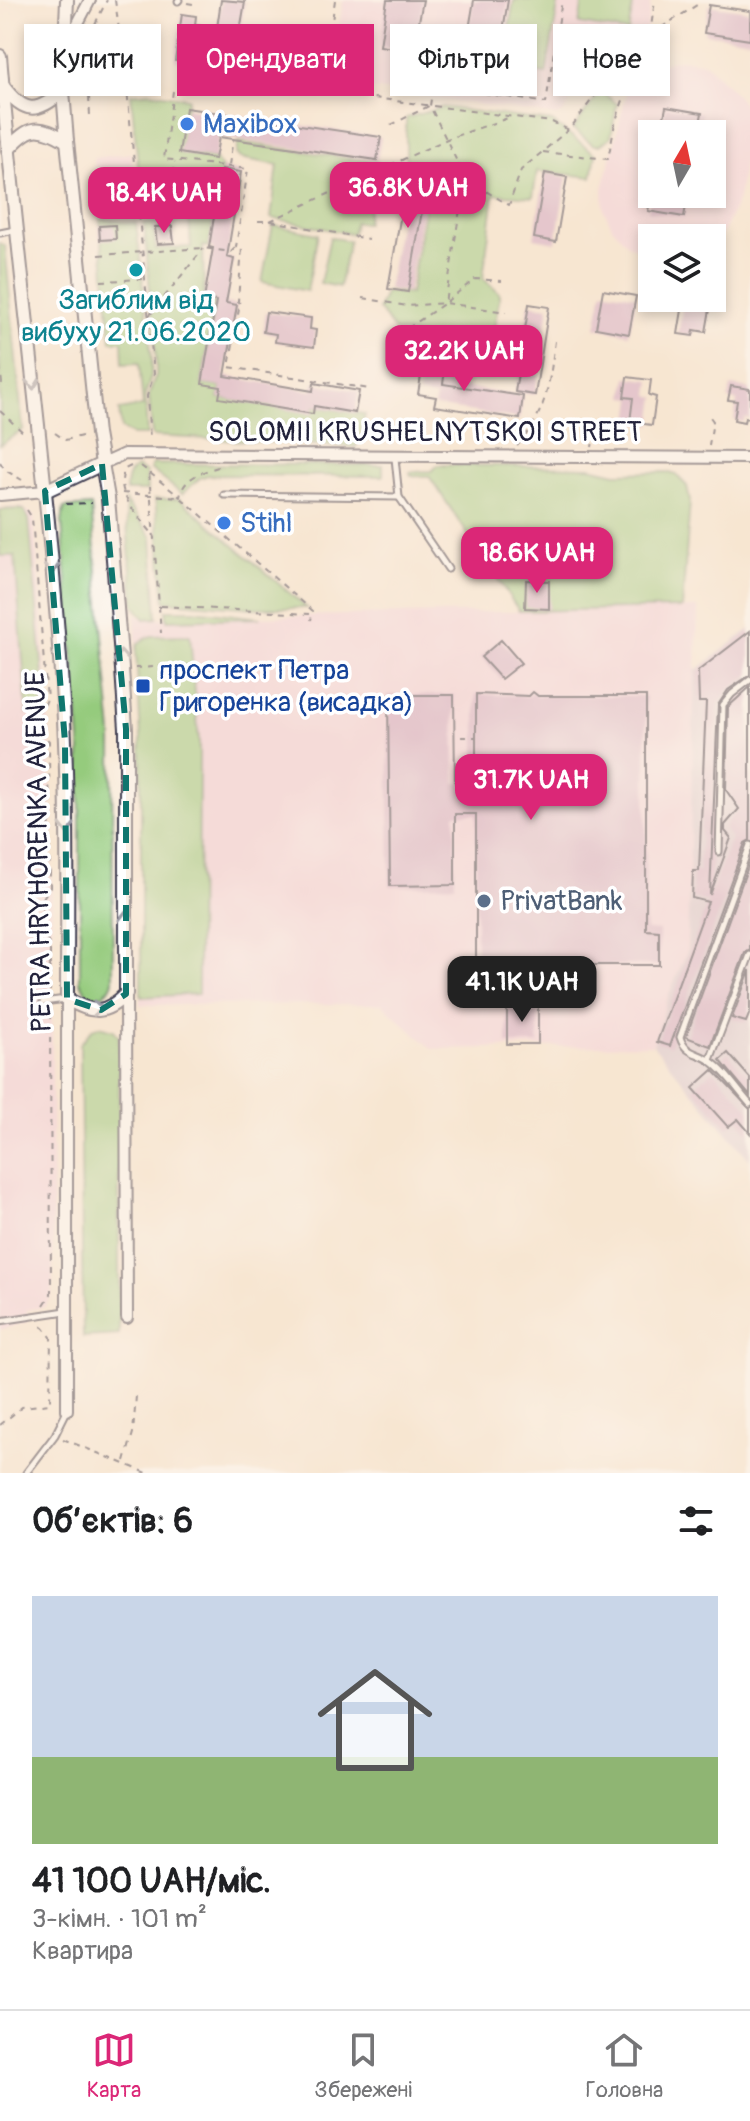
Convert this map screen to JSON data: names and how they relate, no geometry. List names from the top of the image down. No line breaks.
{"streets":{"street":["SOLOMII KRUSHELNYTSKOI STREET","PETRA HRYHORENKA AVENUE"]},"places":{"other":["Maxibox","Загиблим від вибуху 21.06.2020","Stihl","PrivatBank"],"transit":["проспект Петра Григоренка (висадка)"]},"north":"top","page":{"chip":["Купити","Орендувати","Фільтри","Нове"],"price":["36.8K UAH","18.4K UAH","32.2K UAH","18.6K UAH","31.7K UAH","41.1K UAH"],"heading":"Об’єктів: 6","list":[{"name":"41 100 UAH/міс.","note":"3-кімн. · 101 m² · Квартира"}],"tabs":["Карта","Збережені","Головна"]}}
